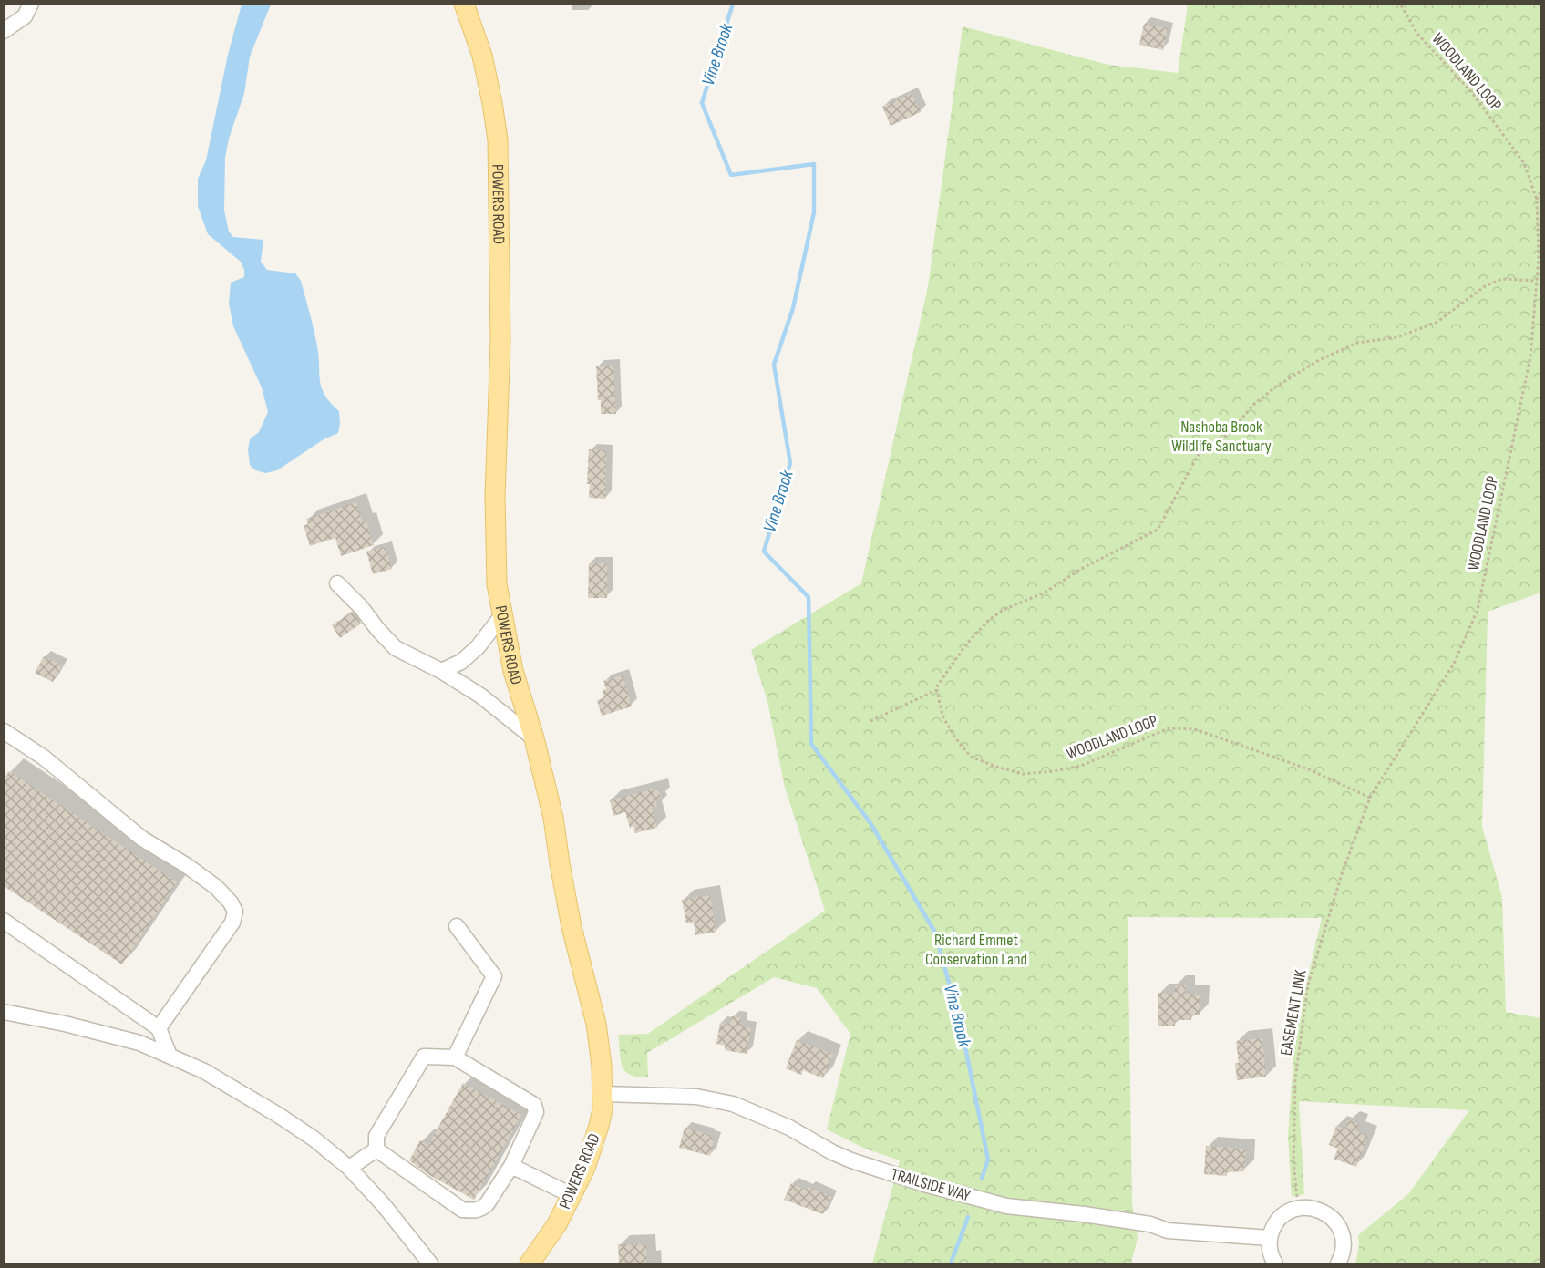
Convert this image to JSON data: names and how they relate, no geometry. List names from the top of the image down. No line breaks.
{"streets":{"main road":["POWERS ROAD"],"street":["TRAILSIDE WAY"],"path":["WOODLAND LOOP","EASEMENT LINK"]},"crossings":[["WOODLAND LOOP","EASEMENT LINK"],["POWERS ROAD","TRAILSIDE WAY"]],"water":["Vine Brook"],"parks":["Nashoba Brook Wildlife Sanctuary","Richard Emmet Conservation Land"]}
